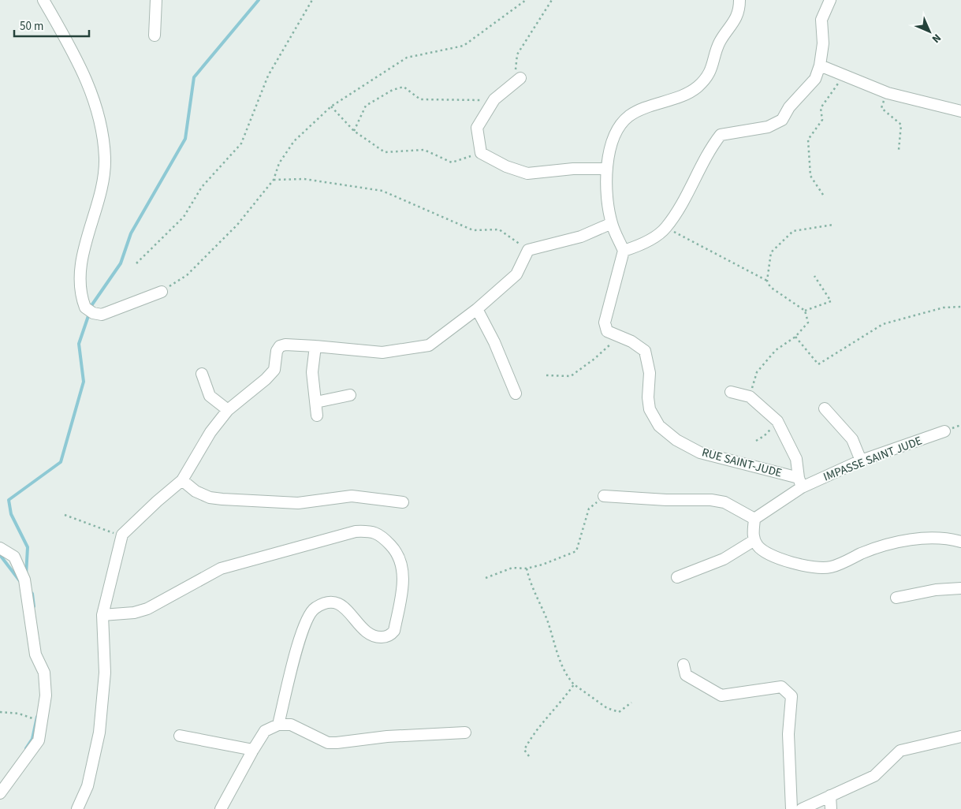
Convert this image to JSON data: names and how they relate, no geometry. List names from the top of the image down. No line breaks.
{"streets":{"street":["IMPASSE SAINT JUDE","RUE SAINT-JUDE"]},"crossings":[["IMPASSE SAINT JUDE","RUE SAINT-JUDE"]],"scale_bar":"50 m","north":"bottom right"}
